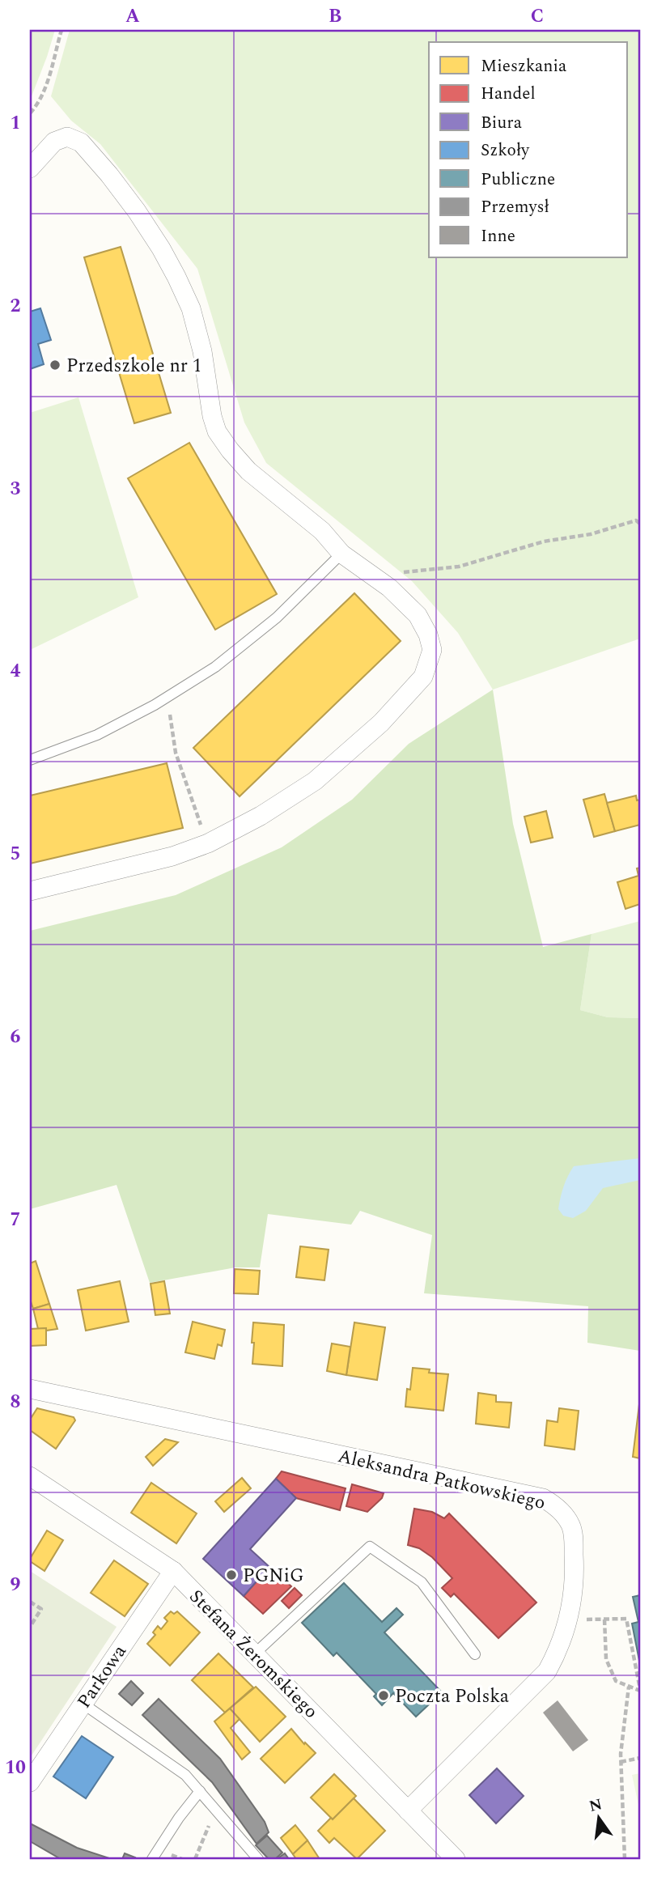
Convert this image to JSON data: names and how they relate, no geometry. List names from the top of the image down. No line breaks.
{"streets":{"street":["Aleksandra Patkowskiego","Stefana Żeromskiego","Parkowa"]},"crossings":[["Aleksandra Patkowskiego","Stefana Żeromskiego"],["Stefana Żeromskiego","Parkowa"]],"places":["Przedszkole nr 1","PGNiG","Poczta Polska"],"legend":["Mieszkania","Handel","Biura","Szkoły","Publiczne","Przemysł","Inne"],"north":"top","grid":{"columns":["A","B","C"],"rows":["1","2","3","4","5","6","7","8","9","10"]}}
